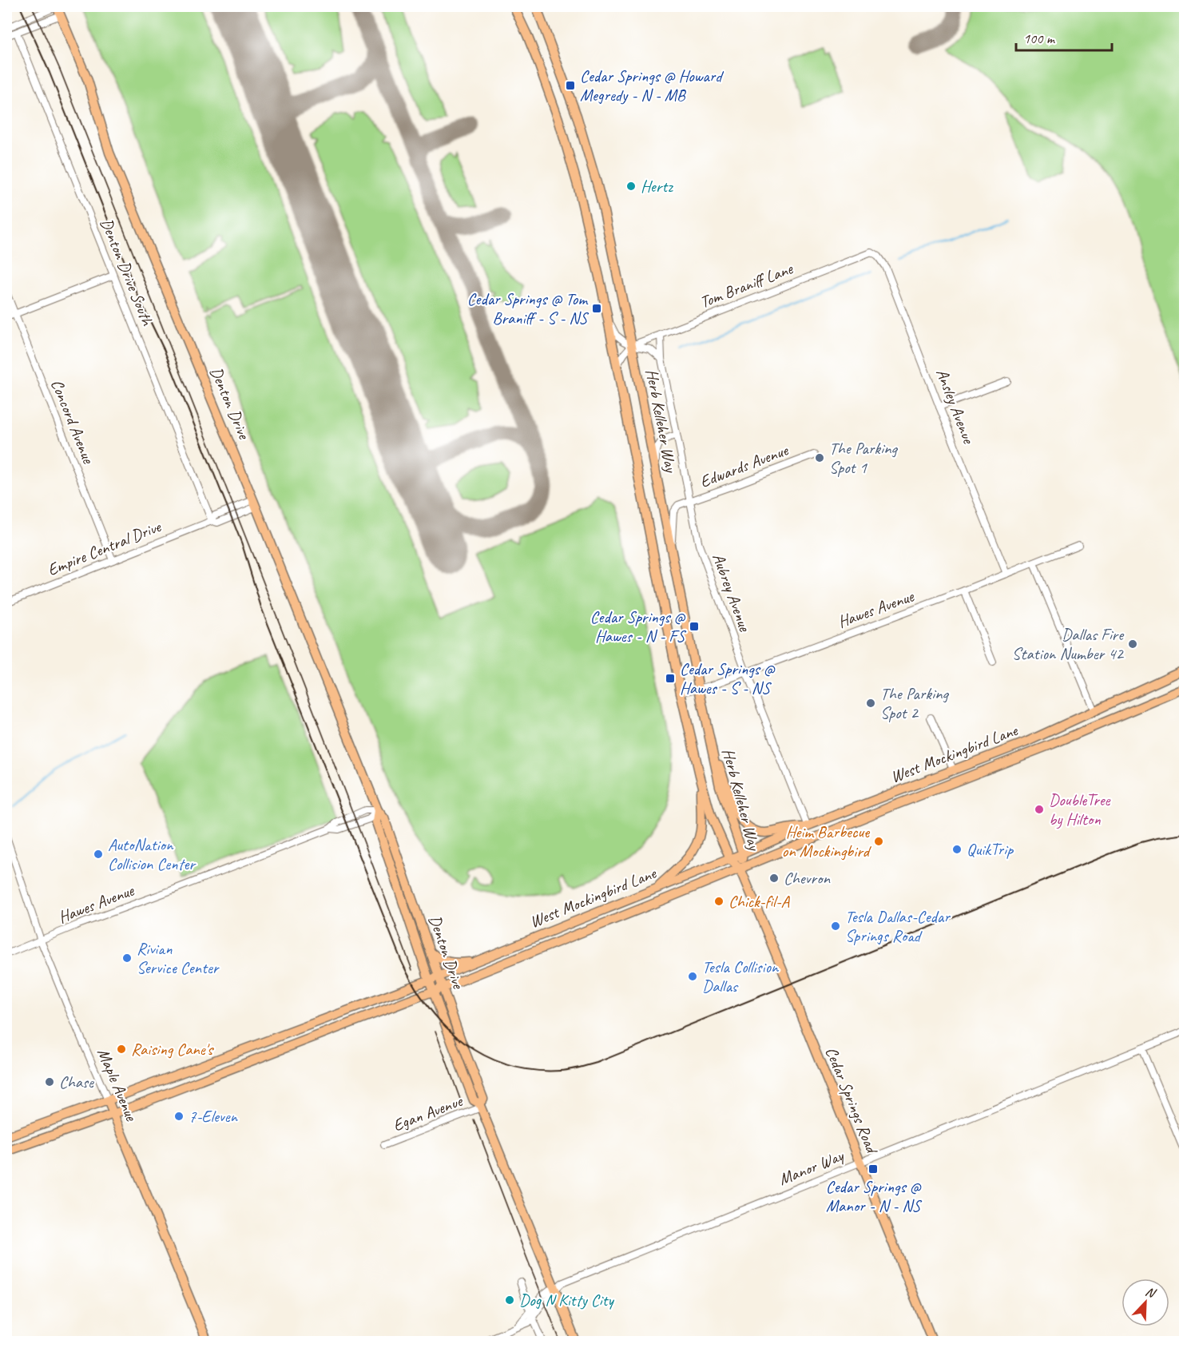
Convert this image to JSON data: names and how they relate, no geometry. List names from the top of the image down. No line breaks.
{"streets":{"main road":["Denton Drive","Herb Kelleher Way","West Mockingbird Lane","Maple Avenue","Cedar Springs Road"],"street":["Denton Drive South","Tom Braniff Lane","Ansley Avenue","Concord Avenue","Edwards Avenue","Empire Central Drive","Aubrey Avenue","Hawes Avenue","Egan Avenue","Manor Way"]},"crossings":[["Denton Drive South","Empire Central Drive"],["Tom Braniff Lane","Ansley Avenue"],["Tom Braniff Lane","Herb Kelleher Way"],["Tom Braniff Lane","Aubrey Avenue"],["Denton Drive","Empire Central Drive"],["Denton Drive","Hawes Avenue"],["Denton Drive","West Mockingbird Lane"],["Denton Drive","Egan Avenue"],["Denton Drive","Manor Way"],["Ansley Avenue","Hawes Avenue"],["Herb Kelleher Way","Edwards Avenue"],["Herb Kelleher Way","Hawes Avenue"],["Herb Kelleher Way","West Mockingbird Lane"],["Herb Kelleher Way","Cedar Springs Road"],["Concord Avenue","Empire Central Drive"],["Edwards Avenue","Aubrey Avenue"],["Aubrey Avenue","Hawes Avenue"],["Aubrey Avenue","West Mockingbird Lane"],["Hawes Avenue","Maple Avenue"],["West Mockingbird Lane","Maple Avenue"],["West Mockingbird Lane","Cedar Springs Road"],["Cedar Springs Road","Manor Way"]],"places":{"transit":["Cedar Springs @ Howard Megredy - N - MB","Cedar Springs @ Tom Braniff - S - NS","Cedar Springs @ Hawes - N - FS","Cedar Springs @ Hawes - S - NS","Cedar Springs @ Manor - N - NS"],"other":["Hertz","The Parking Spot 1","Dallas Fire Station Number 42","The Parking Spot 2","DoubleTree by Hilton","Heim Barbecue on Mockingbird","QuikTrip","AutoNation Collision Center","Chevron","Chick-fil-A","Tesla Dallas-Cedar Springs Road","Rivian Service Center","Tesla Collision Dallas","Raising Cane's","Chase","7-Eleven","Dog N Kitty City"]},"scale_bar":"100 m","north":"top right"}
